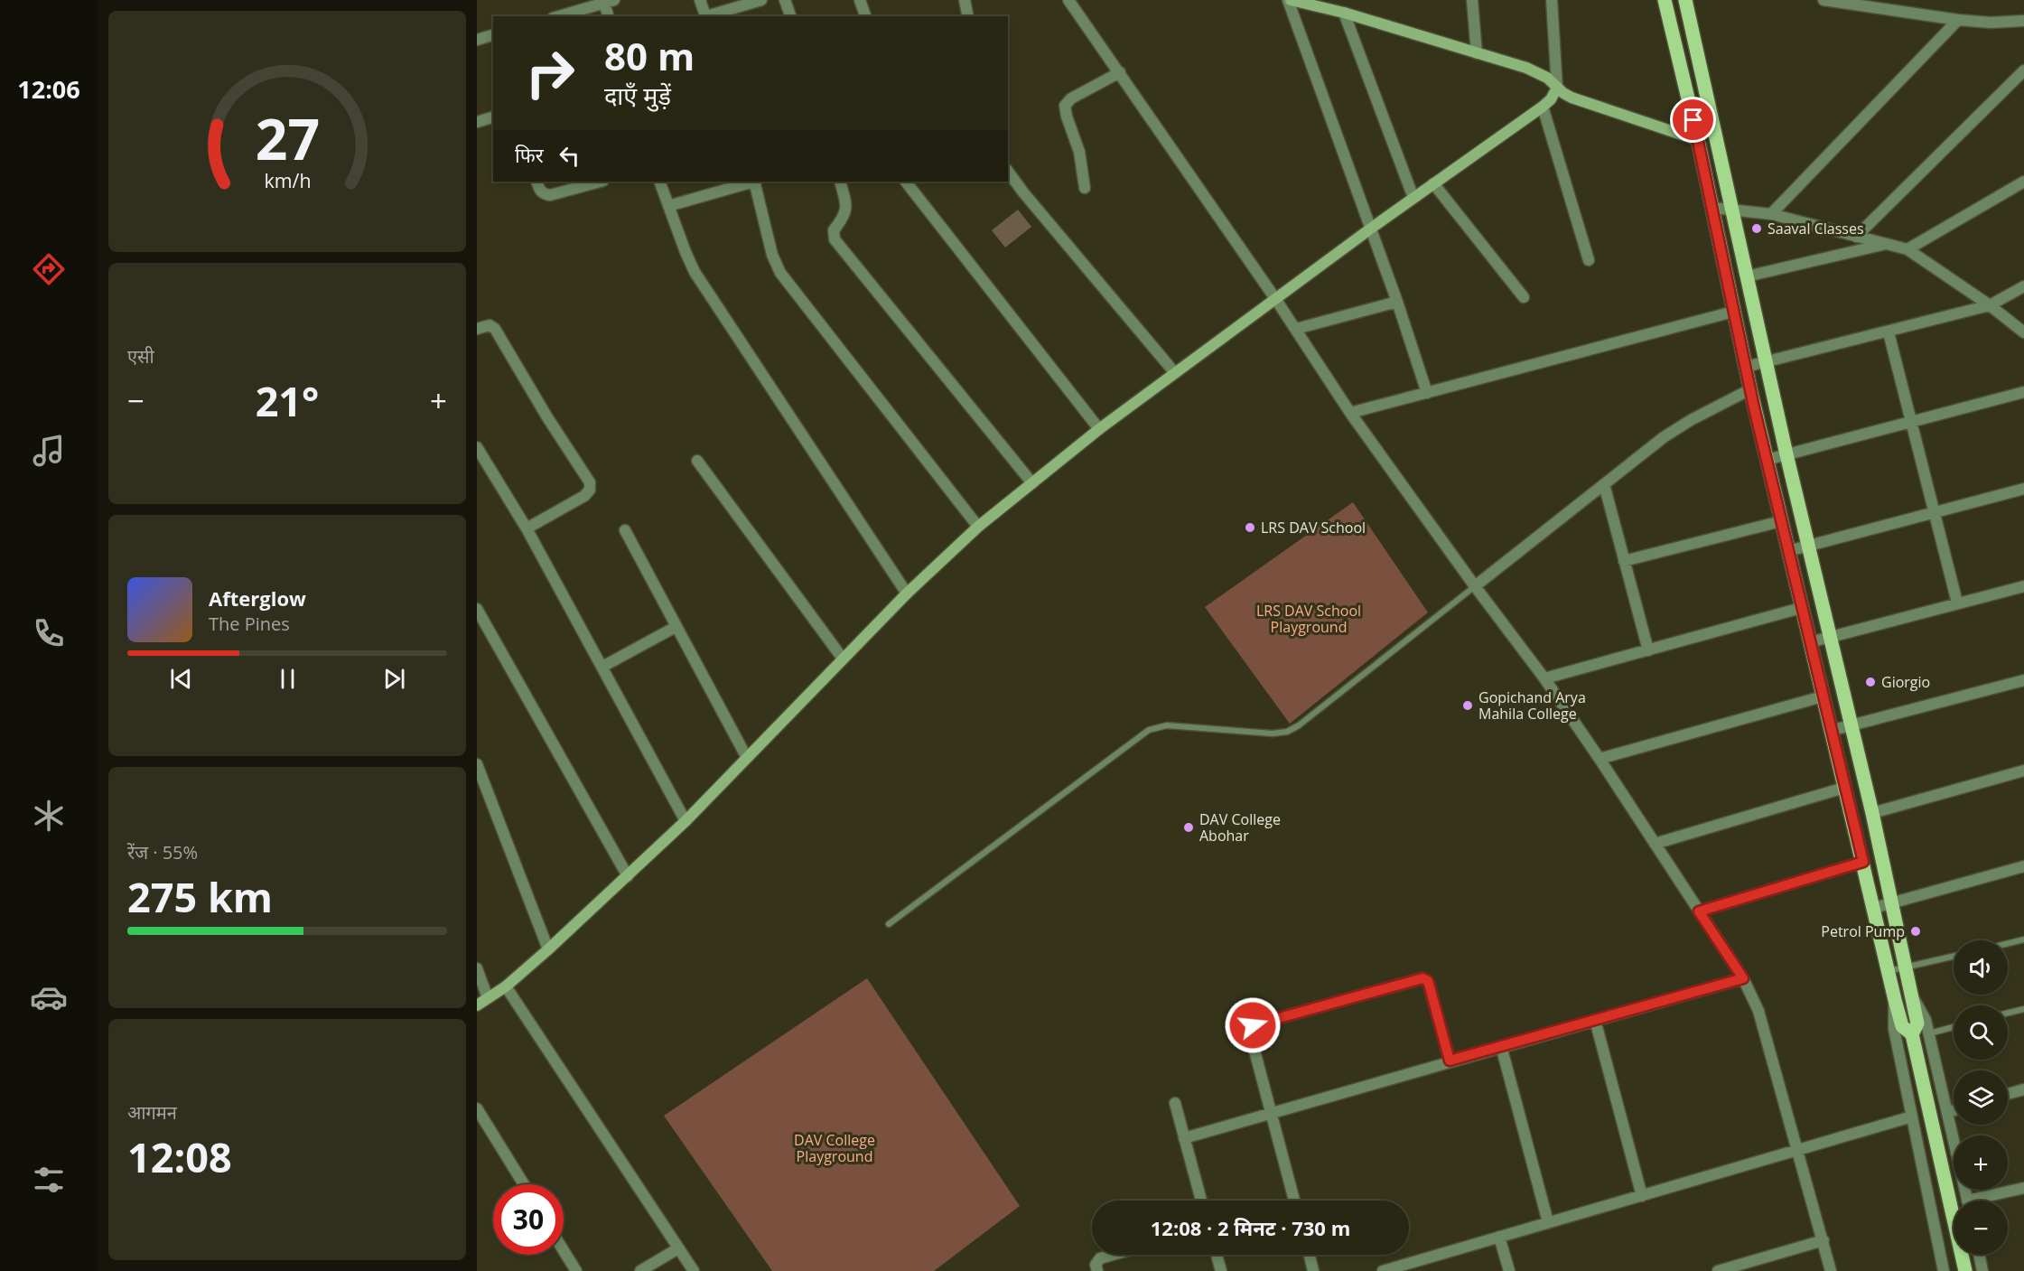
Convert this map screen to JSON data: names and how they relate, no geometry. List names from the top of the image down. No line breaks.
{"parks":["LRS DAV School Playground","DAV College Playground"],"places":["Saaval Classes","LRS DAV School","Giorgio","Gopichand Arya Mahila College","DAV College Abohar","Petrol Pump"],"page":{"tabs":"12:06","turn":["80 m","दाएँ मुड़ें"],"then":"फिर","tile":["एसी",["रेंज · 55%","275 km"],["आगमन","12:08"]],"heat":["−","21°","+"],"song":["Afterglow","The Pines"],"map_buttons":["+","−"],"limit":"30","trip":"12:08 · 2 मिनट · 730 m","gauge":["27","km/h"]}}
